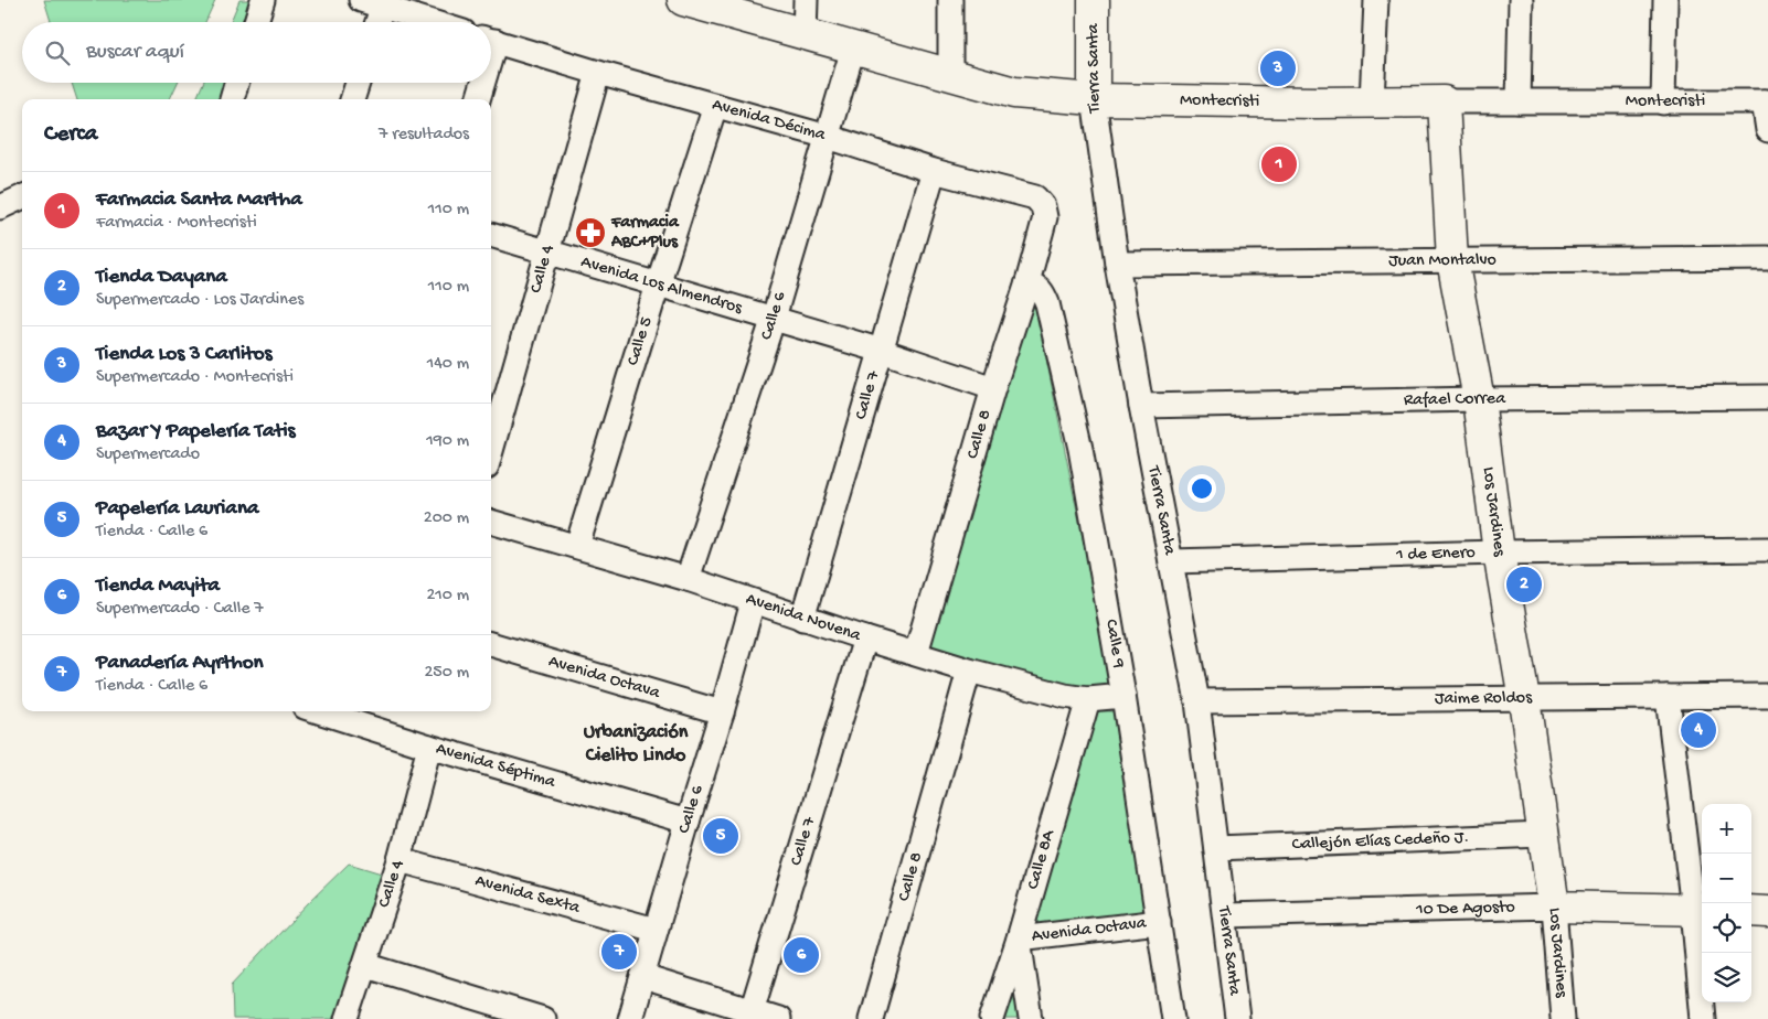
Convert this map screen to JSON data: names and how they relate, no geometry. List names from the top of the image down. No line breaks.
{"streets":{"street":["Tierra Santa","Montecristi","Avenida Décima","Juan Montalvo","Calle 4","Avenida Los Almendros","Calle 6","Calle 5","Calle 7","Rafael Correa","Calle 8","Los Jardines","1 de Enero","Avenida Novena","Calle 9","Avenida Octava","Jaime Roldos","Avenida Séptima","Callejón Elías Cedeño J.","Calle 8A","Avenida Sexta","10 De Agosto"]},"crossings":[["Tierra Santa","Montecristi"],["Tierra Santa","Juan Montalvo"],["Tierra Santa","Rafael Correa"],["Tierra Santa","1 de Enero"],["Tierra Santa","Jaime Roldos"],["Tierra Santa","Callejón Elías Cedeño J."],["Tierra Santa","10 De Agosto"],["Montecristi","Calle 6"],["Montecristi","Los Jardines"],["Avenida Décima","Calle 4"],["Avenida Décima","Calle 6"],["Avenida Décima","Calle 5"],["Avenida Décima","Calle 7"],["Avenida Décima","Calle 8"],["Juan Montalvo","Los Jardines"],["Calle 4","Avenida Los Almendros"],["Calle 4","Avenida Séptima"],["Calle 4","Avenida Sexta"],["Avenida Los Almendros","Calle 6"],["Avenida Los Almendros","Calle 5"],["Avenida Los Almendros","Calle 7"],["Avenida Los Almendros","Calle 8"],["Calle 6","Avenida Novena"],["Calle 6","Avenida Octava"],["Calle 6","Avenida Séptima"],["Calle 6","Avenida Sexta"],["Calle 5","Avenida Novena"],["Calle 7","Avenida Novena"],["Rafael Correa","Los Jardines"],["Calle 8","Avenida Novena"],["Calle 8","Calle 9"],["Los Jardines","1 de Enero"],["Los Jardines","Jaime Roldos"],["Los Jardines","Callejón Elías Cedeño J."],["Los Jardines","10 De Agosto"],["Avenida Novena","Calle 9"],["Avenida Novena","Calle 8A"],["Calle 9","Avenida Octava"],["Avenida Octava","Calle 8A"]],"districts":["Urbanización Cielito Lindo"],"places":{"pharmacy":["Farmacia ABC+Plus"]},"page":{"search":"Buscar aquí","pins":["3","1","2","4","5","7","6"],"heading":["Cerca","7 resultados"],"list":[{"mark":"1","name":"Farmacia Santa Martha","note":"Farmacia · Montecristi","value":"110 m"},{"mark":"2","name":"Tienda Dayana","note":"Supermercado · Los Jardines","value":"110 m"},{"mark":"3","name":"Tienda Los 3 Carlitos","note":"Supermercado · Montecristi","value":"140 m"},{"mark":"4","name":"Bazar Y Papelería Tatis","note":"Supermercado","value":"190 m"},{"mark":"5","name":"Papelería Lauriana","note":"Tienda · Calle 6","value":"200 m"},{"mark":"6","name":"Tienda Mayita","note":"Supermercado · Calle 7","value":"210 m"},{"mark":"7","name":"Panadería Ayrthon","note":"Tienda · Calle 6","value":"250 m"}],"map_buttons":["+","−"]}}
